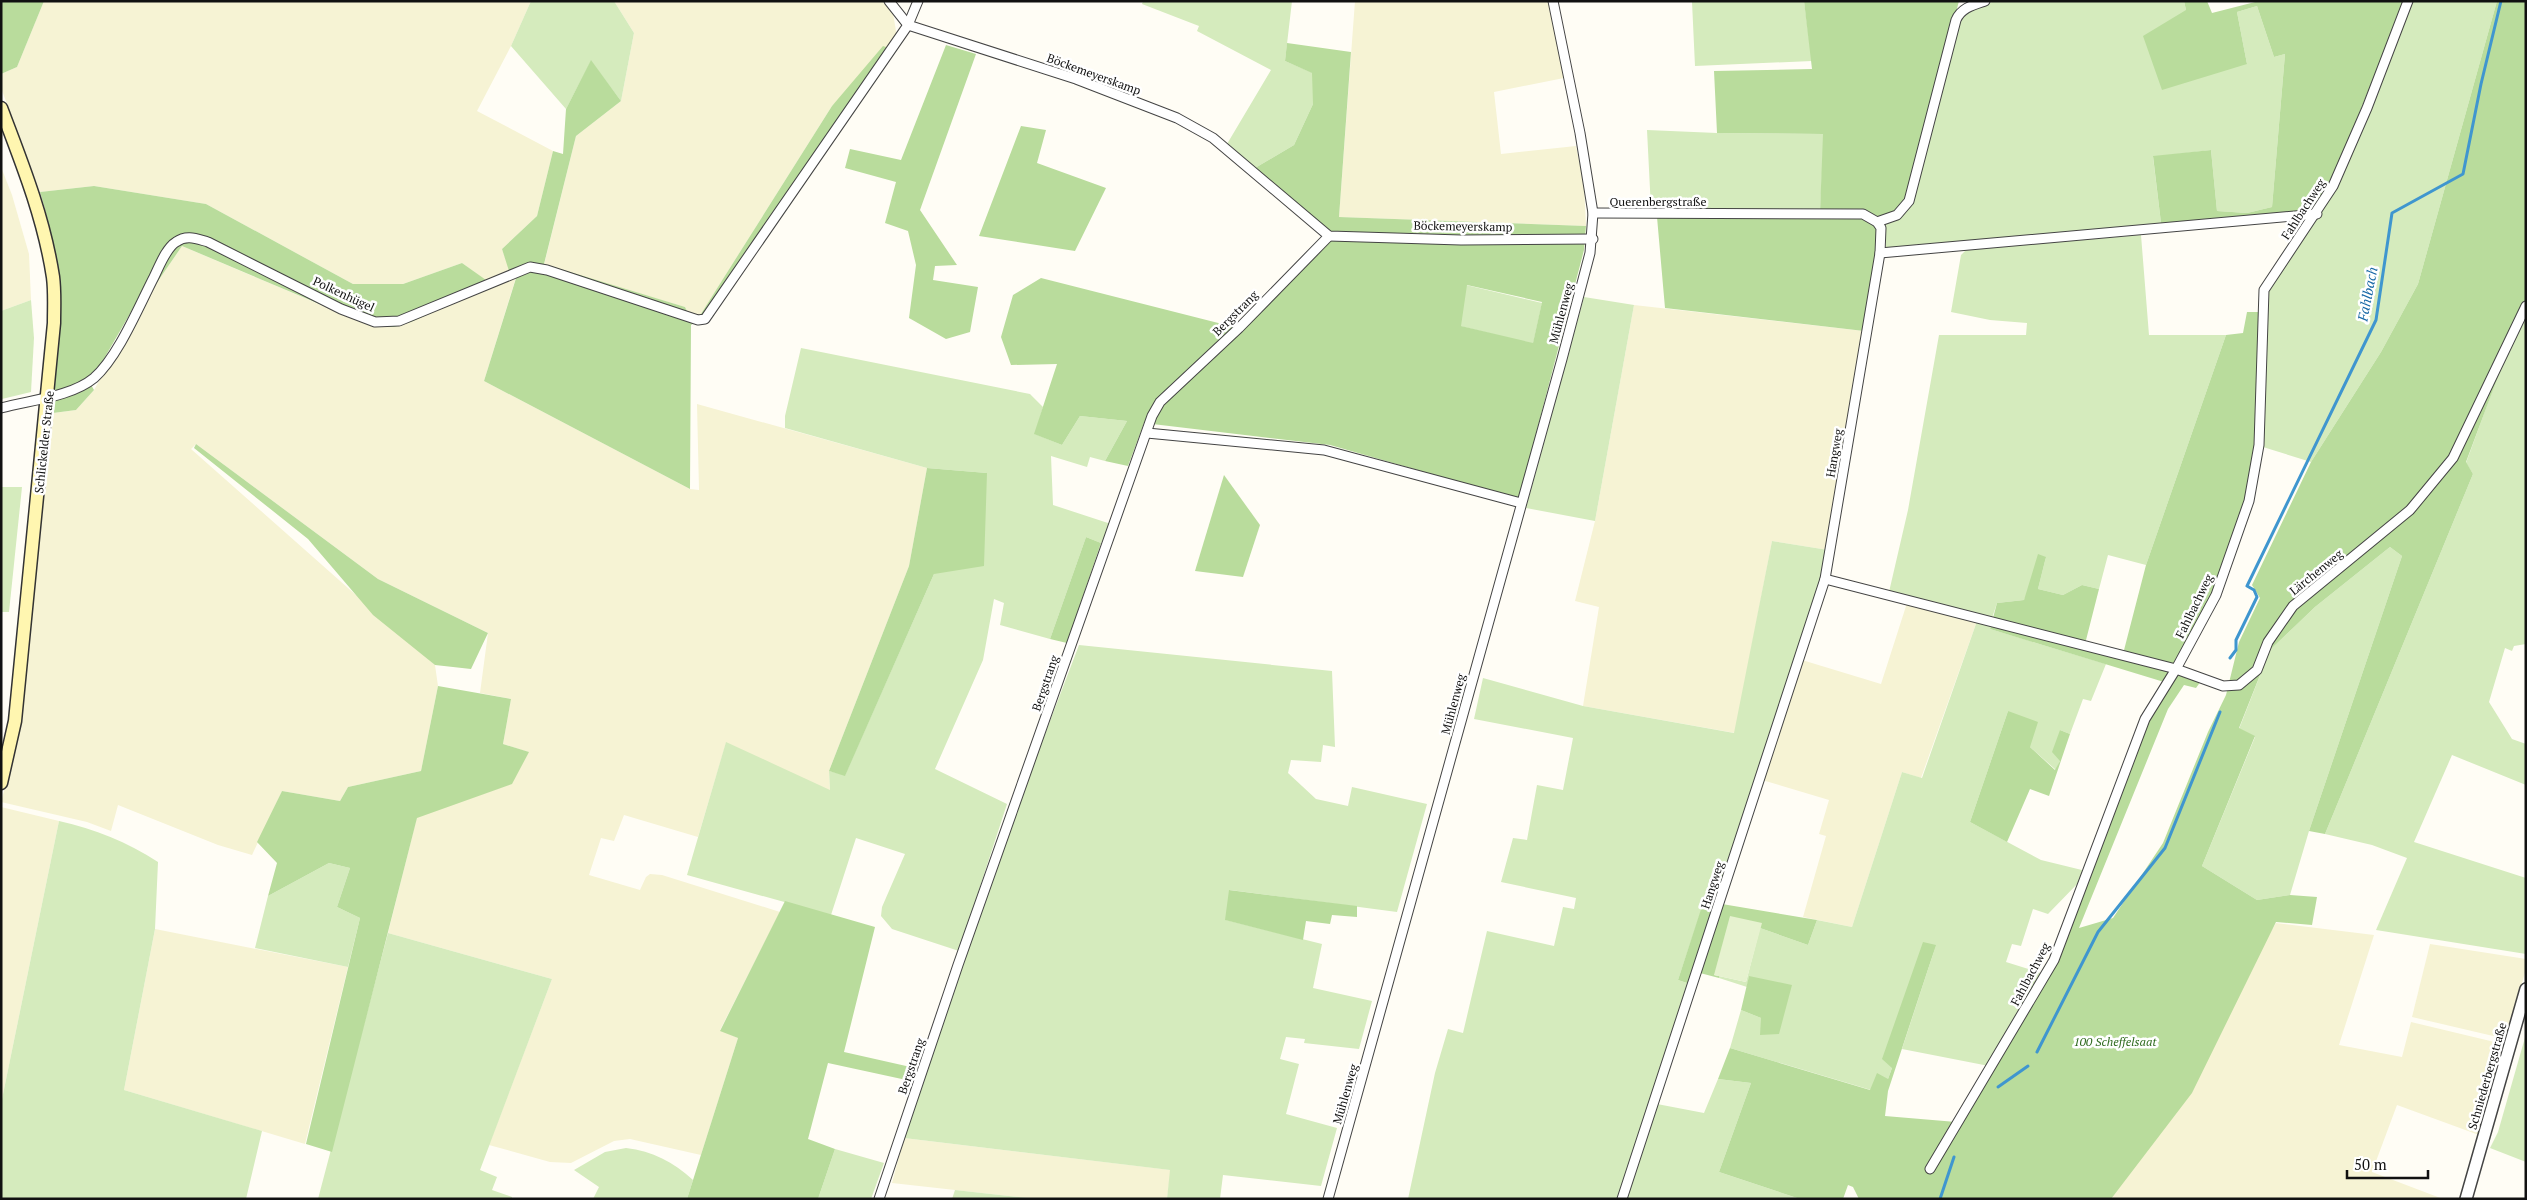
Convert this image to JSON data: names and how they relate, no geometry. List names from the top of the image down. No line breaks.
{"streets":{"main road":["Schlickelder Straße"],"street":["Böckemeyerskamp","Querenbergstraße","Fahlbachweg","Polkenhügel","Bergstrang","Mühlenweg","Hangweg","Lärchenweg","Schniederbergstraße"]},"crossings":[["Böckemeyerskamp","Polkenhügel"],["Böckemeyerskamp","Bergstrang"],["Böckemeyerskamp","Mühlenweg"],["Querenbergstraße","Mühlenweg"],["Fahlbachweg","Lärchenweg"],["Polkenhügel","Schlickelder Straße"],["Hangweg","Lärchenweg"]],"water":["Fahlbach"],"parks":["100 Scheffelsaat"],"scale_bar":"50 m"}
